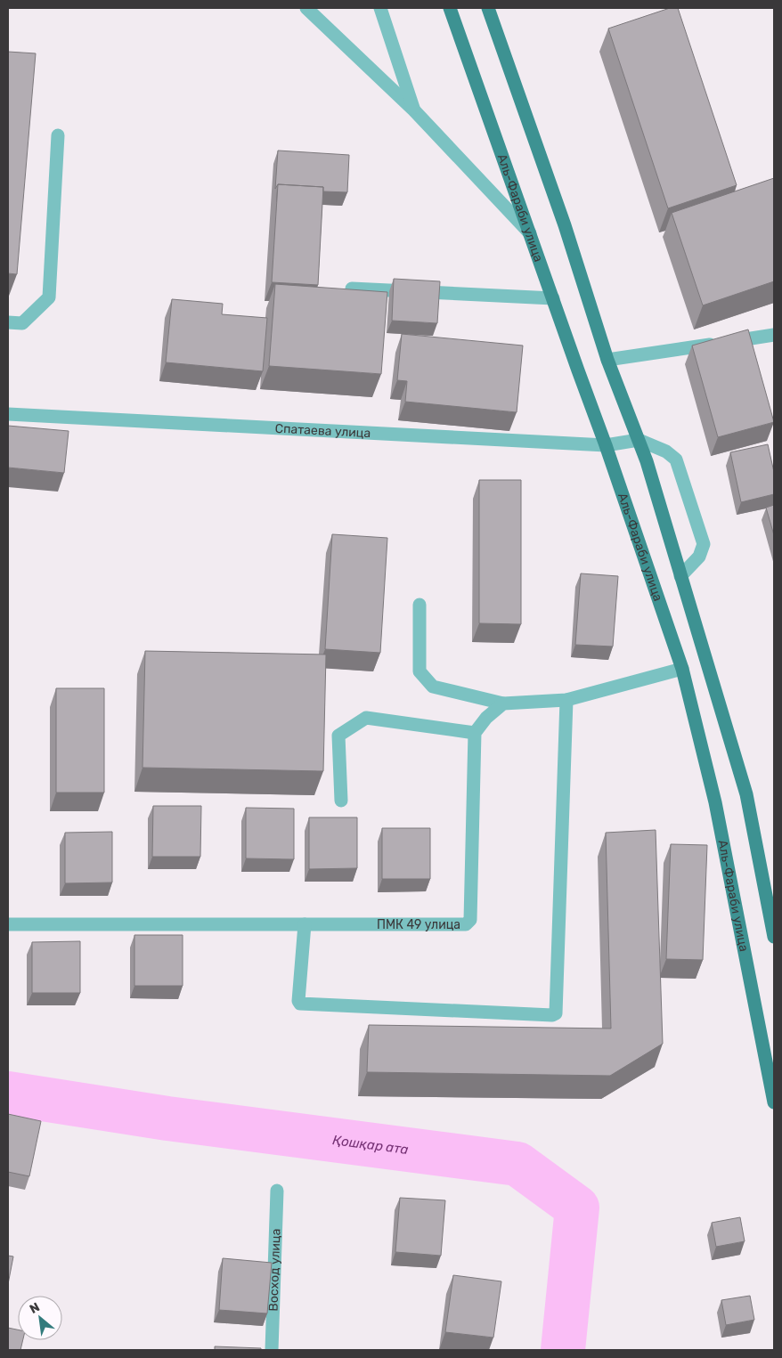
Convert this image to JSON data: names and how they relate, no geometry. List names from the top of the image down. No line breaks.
{"streets":{"main road":["Аль-Фараби улица"],"street":["Спатаева улица","ПМК 49 улица","Восход улица"]},"crossings":[["Аль-Фараби улица","Спатаева улица"]],"water":["Қошқар ата"],"north":"top left"}
